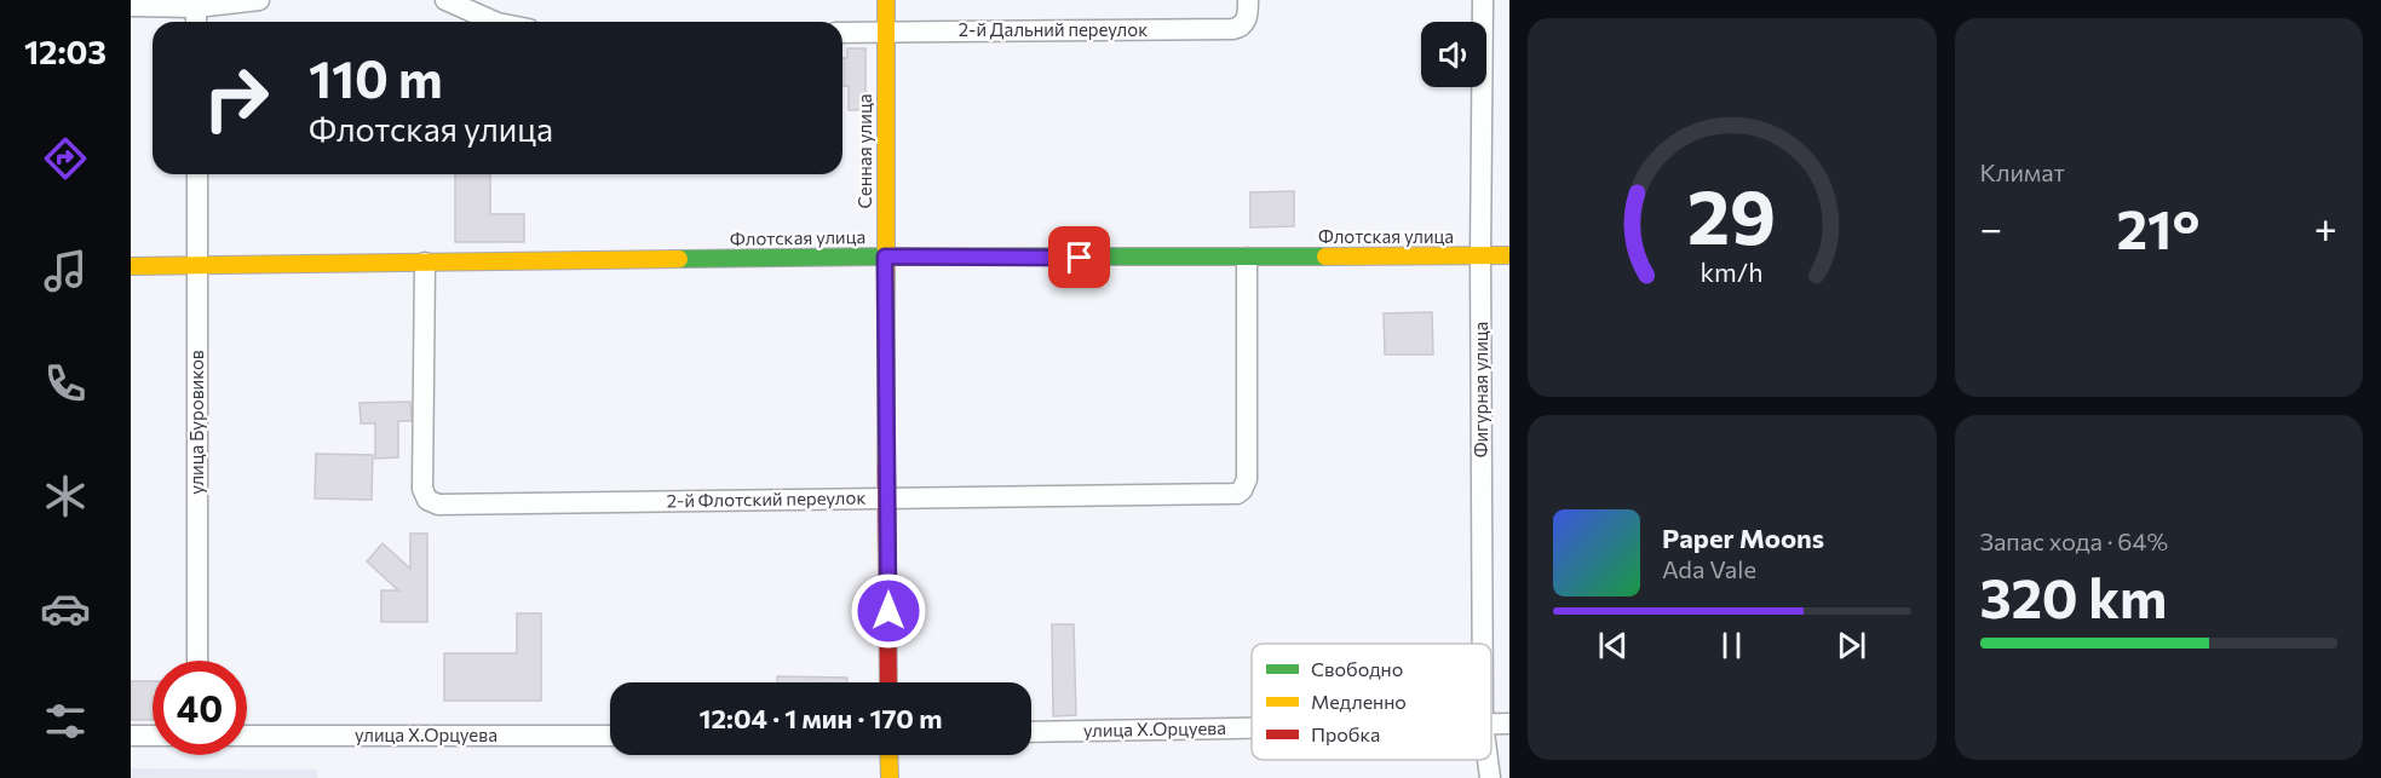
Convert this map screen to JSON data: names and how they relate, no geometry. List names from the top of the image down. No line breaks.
{"streets":{"street":["2-й Дальний переулок","Сенная улица","Флотская улица","Фигурная улица","улица Буровиков","2-й Флотский переулок","улица Х.Орцуева"]},"crossings":[["2-й Дальний переулок","Сенная улица"],["Сенная улица","Флотская улица"],["Сенная улица","2-й Флотский переулок"],["Флотская улица","Фигурная улица"],["Флотская улица","улица Буровиков"],["Флотская улица","2-й Флотский переулок"]],"legend":["Свободно","Медленно","Пробка"],"page":{"tabs":"12:03","tile":["Климат",["Запас хода · 64%","320 km"]],"turn":["110 m","Флотская улица"],"heat":["−","21°","+"],"song":["Paper Moons","Ada Vale"],"limit":"40","trip":"12:04 · 1 мин · 170 m","gauge":["29","km/h"]}}
